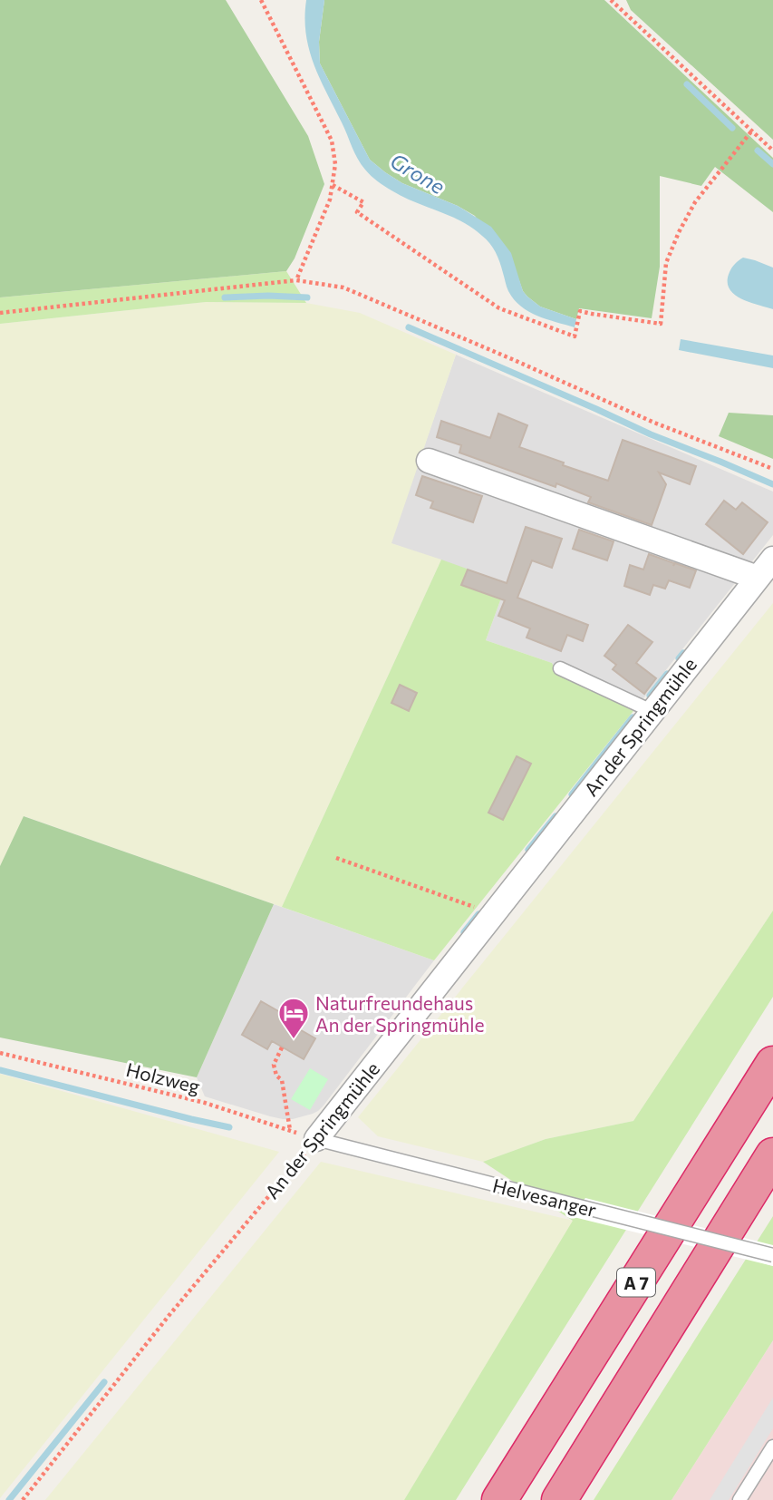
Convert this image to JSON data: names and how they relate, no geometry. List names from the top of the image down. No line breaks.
{"streets":{"highway":["A 7"],"street":["An der Springmühle"],"lane":["Helvesanger"],"path":["Holzweg"]},"crossings":[["An der Springmühle","Holzweg"],["An der Springmühle","Helvesanger"],["Holzweg","Helvesanger"]],"water":["Grone"],"places":{"hotel":["Naturfreundehaus An der Springmühle"]}}
